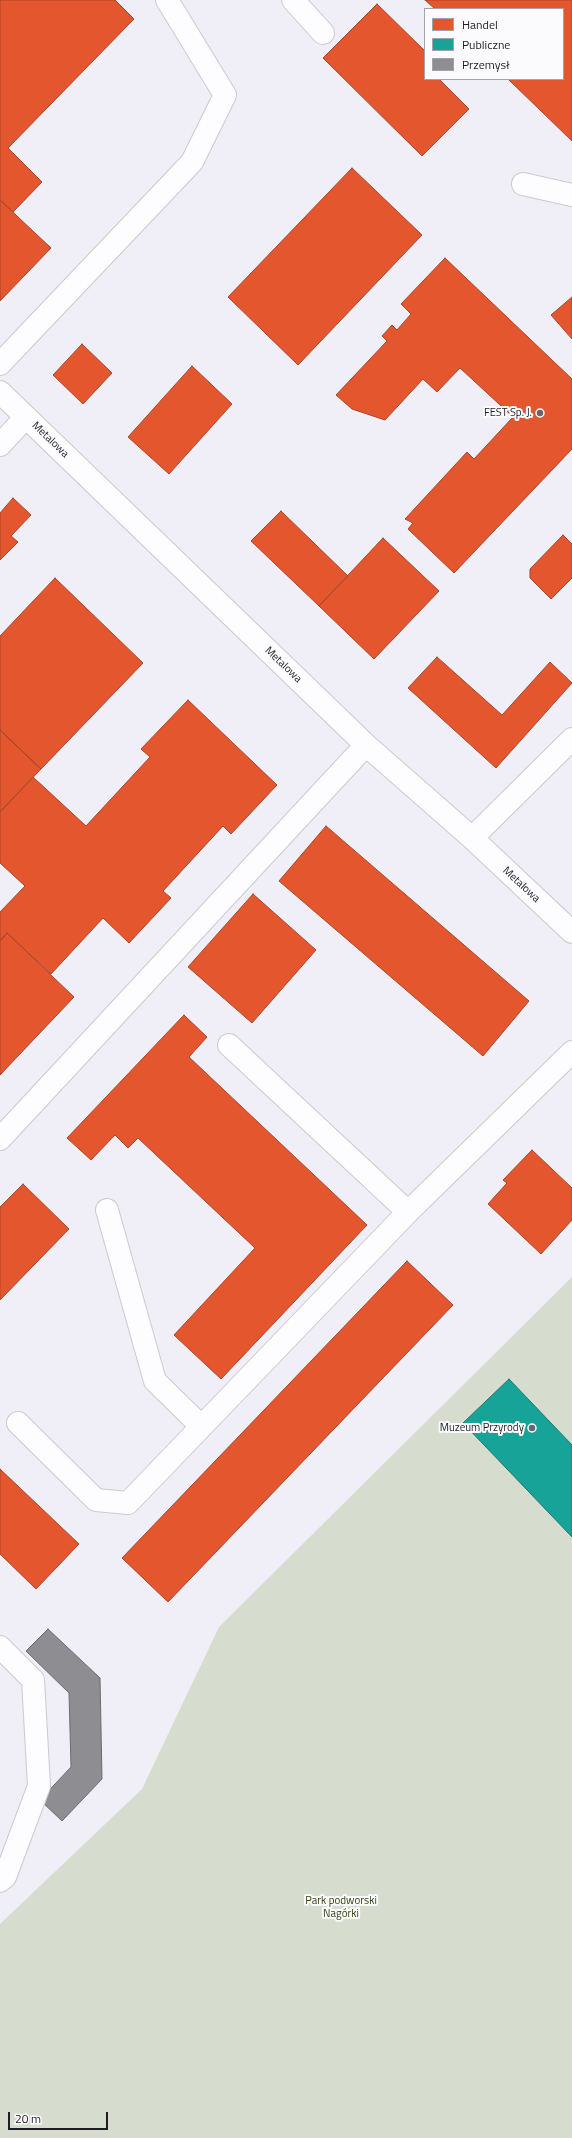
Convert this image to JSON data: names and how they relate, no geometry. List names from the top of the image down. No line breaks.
{"streets":{"street":["Metalowa"]},"parks":["Park podworski Nagórki"],"places":["FEST Sp. J.","Muzeum Przyrody"],"legend":["Handel","Publiczne","Przemysł"],"scale_bar":"20 m"}
